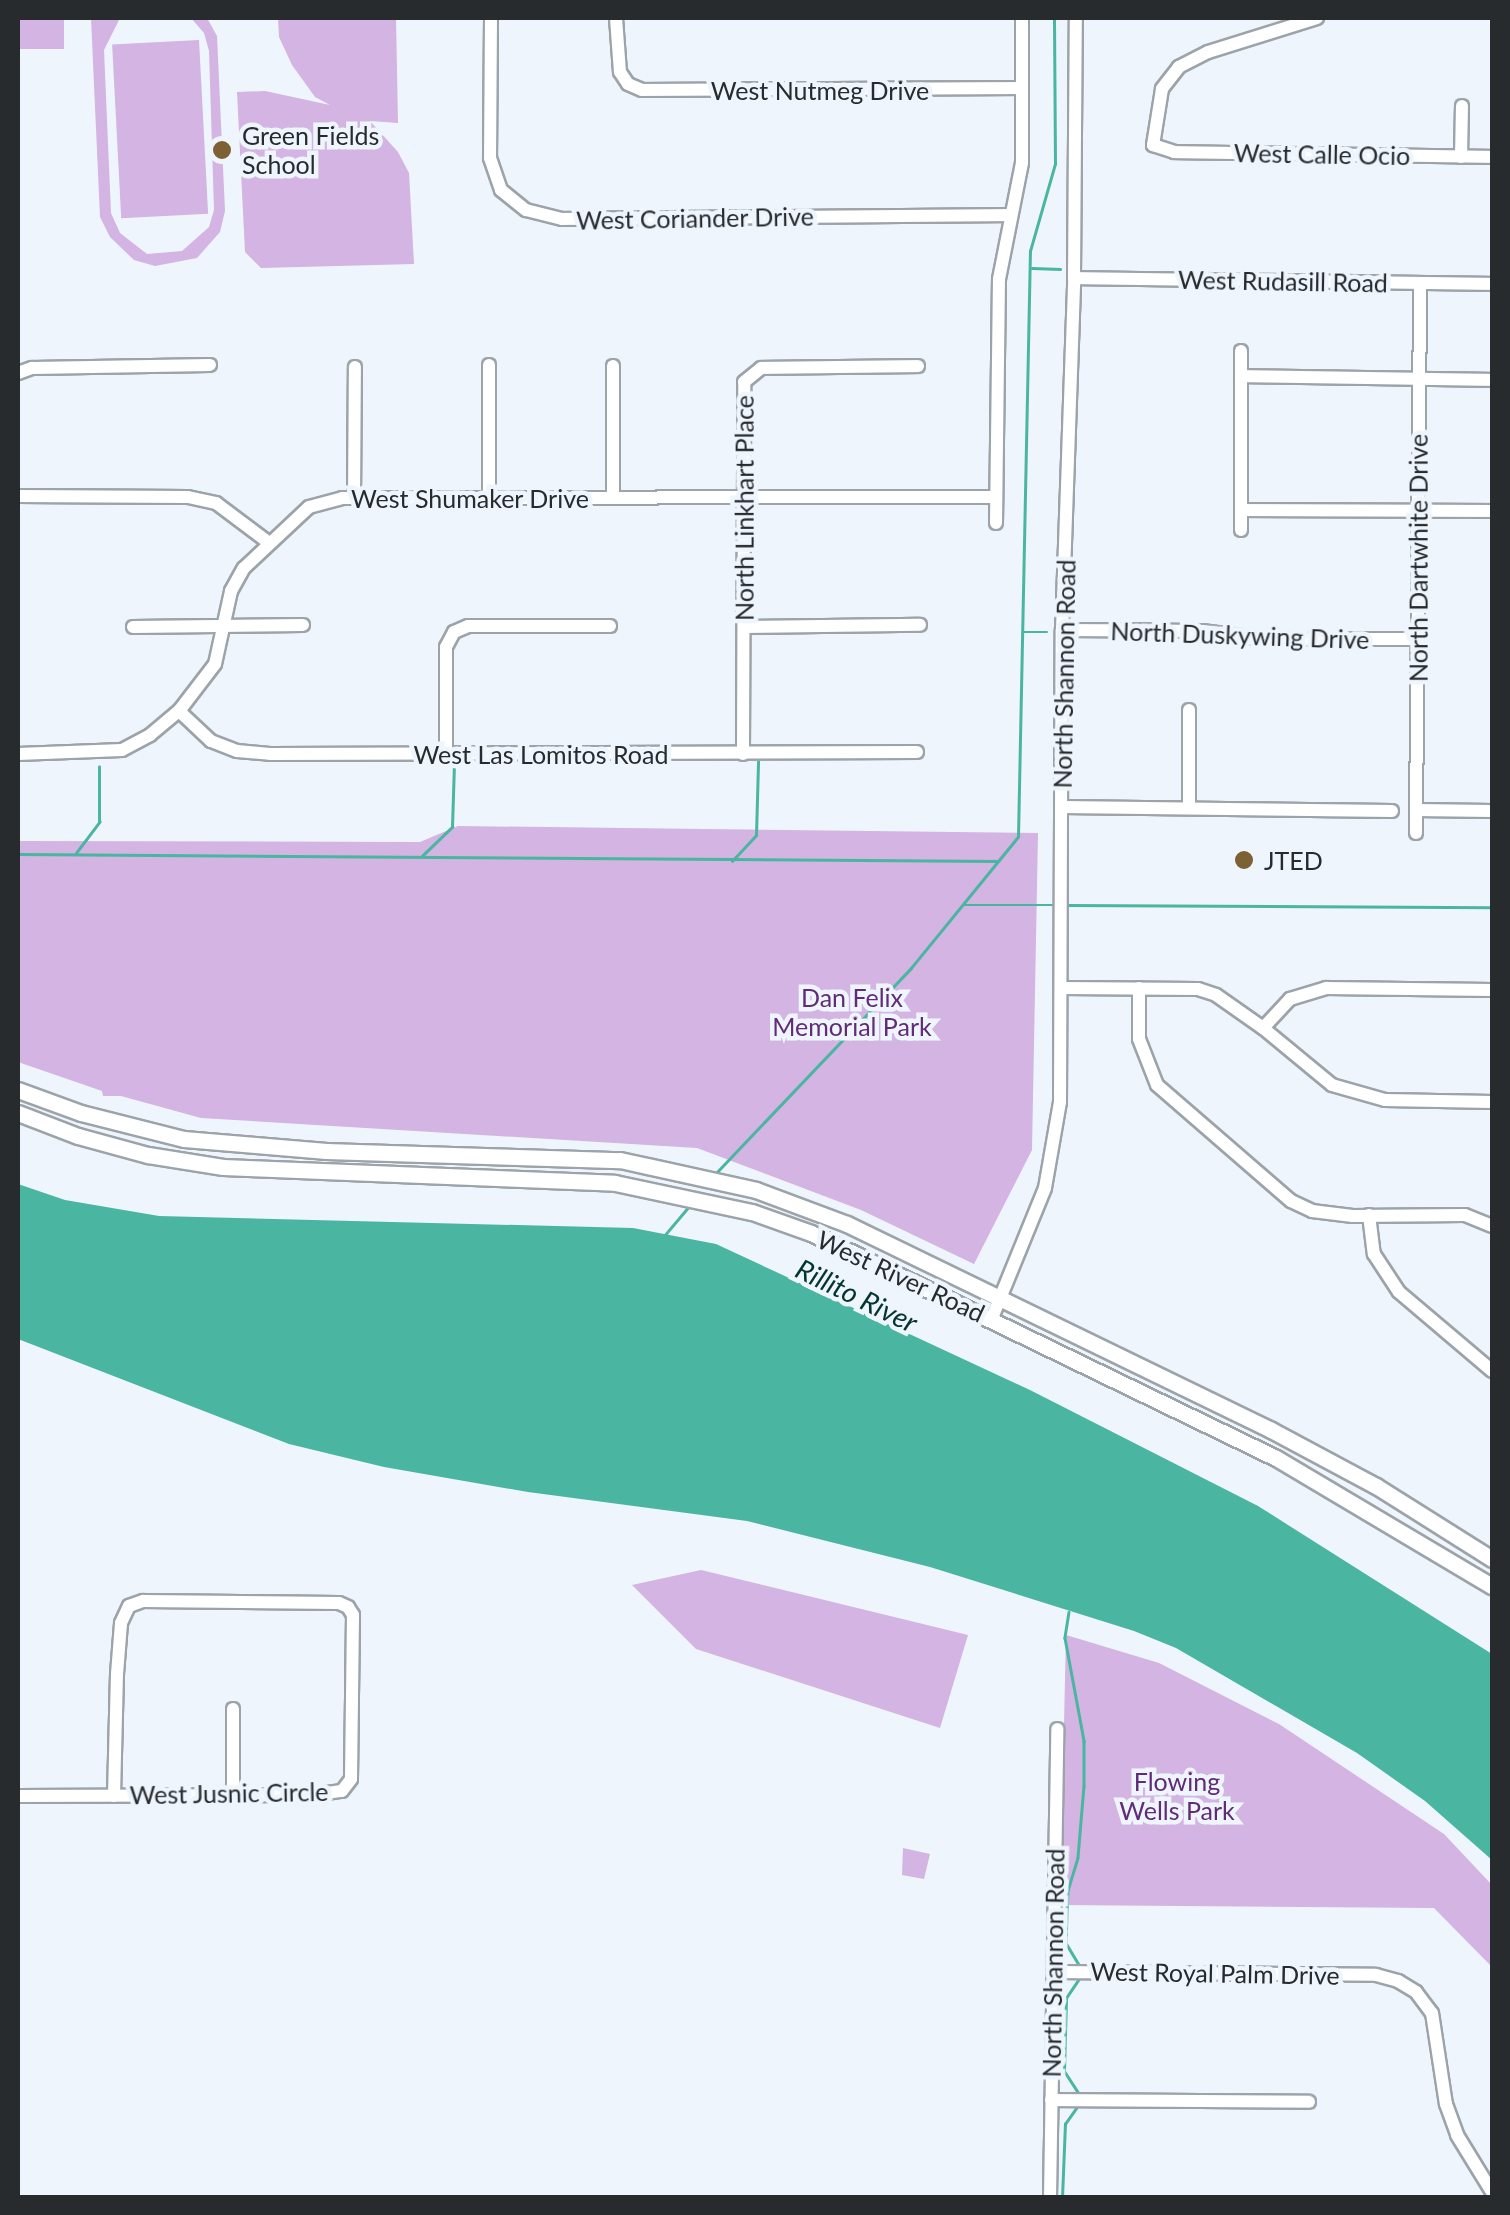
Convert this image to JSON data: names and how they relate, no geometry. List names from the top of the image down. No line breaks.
{"streets":{"main road":["West River Road"],"street":["West Nutmeg Drive","West Calle Ocio","West Coriander Drive","West Rudasill Road","West Shumaker Drive","North Linkhart Place","North Dartwhite Drive","North Duskywing Drive","North Shannon Road","West Las Lomitos Road","West Jusnic Circle","West Royal Palm Drive"]},"crossings":[["West Rudasill Road","North Dartwhite Drive"],["West Rudasill Road","North Shannon Road"],["West Shumaker Drive","North Linkhart Place"],["West Shumaker Drive","West Las Lomitos Road"],["North Linkhart Place","West Las Lomitos Road"],["North Dartwhite Drive","North Duskywing Drive"],["North Duskywing Drive","North Shannon Road"],["North Shannon Road","West River Road"],["North Shannon Road","West Royal Palm Drive"]],"water":["Rillito River"],"parks":["Dan Felix Memorial Park","Flowing Wells Park"],"places":["Green Fields School","JTED"]}
